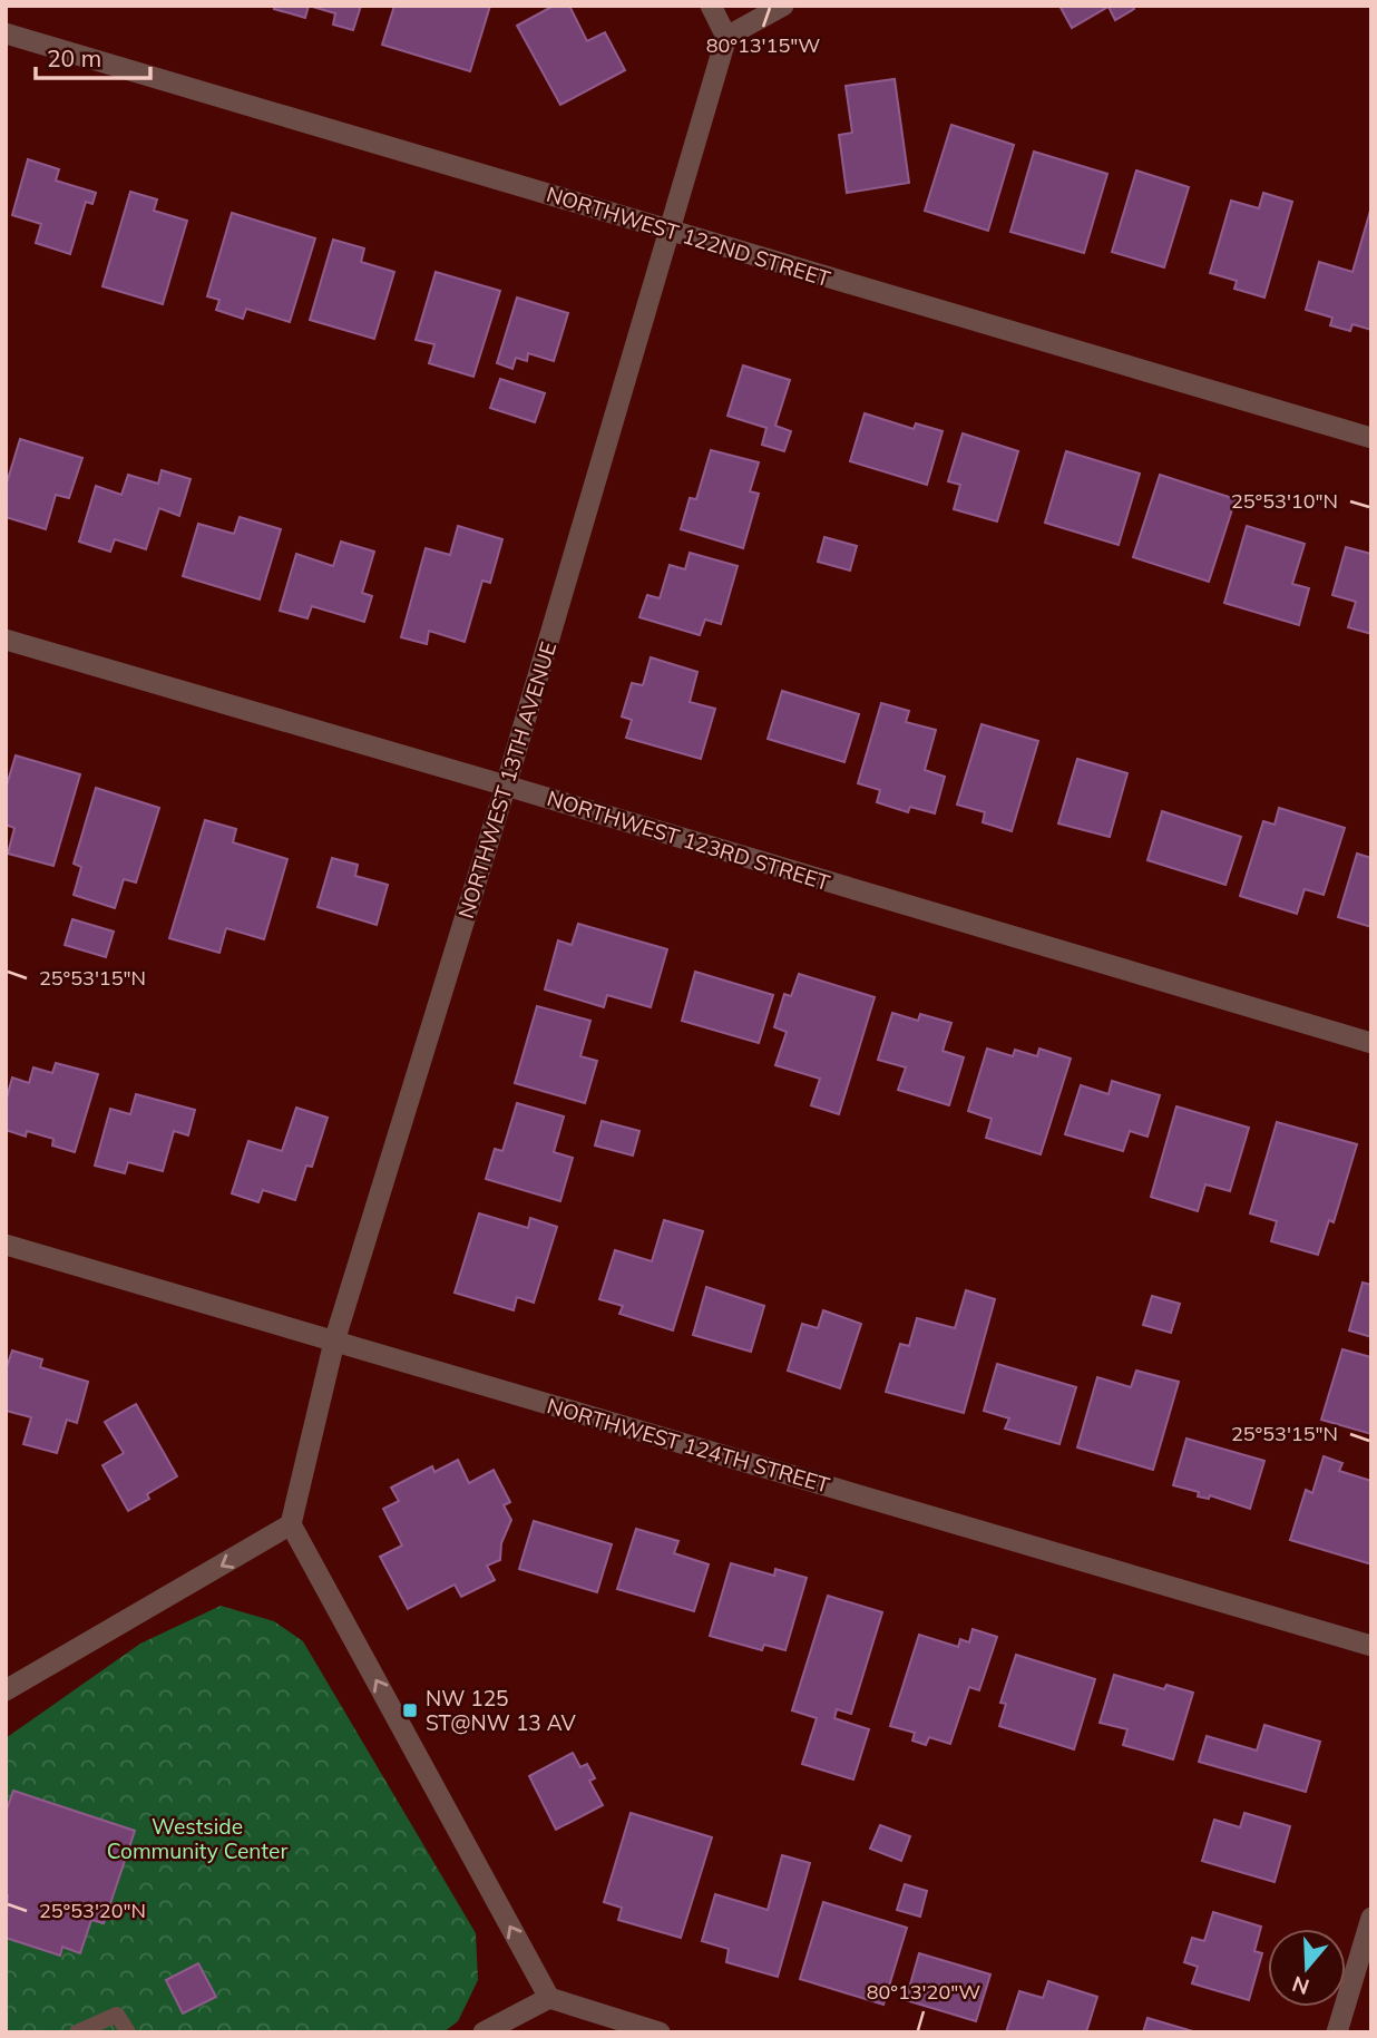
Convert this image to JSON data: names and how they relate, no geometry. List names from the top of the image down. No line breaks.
{"streets":{"street":["NORTHWEST 122ND STREET","NORTHWEST 13TH AVENUE","NORTHWEST 123RD STREET","NORTHWEST 124TH STREET"]},"crossings":[["NORTHWEST 122ND STREET","NORTHWEST 13TH AVENUE"],["NORTHWEST 13TH AVENUE","NORTHWEST 123RD STREET"],["NORTHWEST 13TH AVENUE","NORTHWEST 124TH STREET"]],"parks":["Westside Community Center"],"places":{"transit":["NW 125 ST@NW 13 AV"]},"scale_bar":"20 m","north":"bottom","coordinates":["80°13'15\"W","25°53'10\"N","25°53'15\"N","25°53'20\"N","80°13'20\"W"]}
